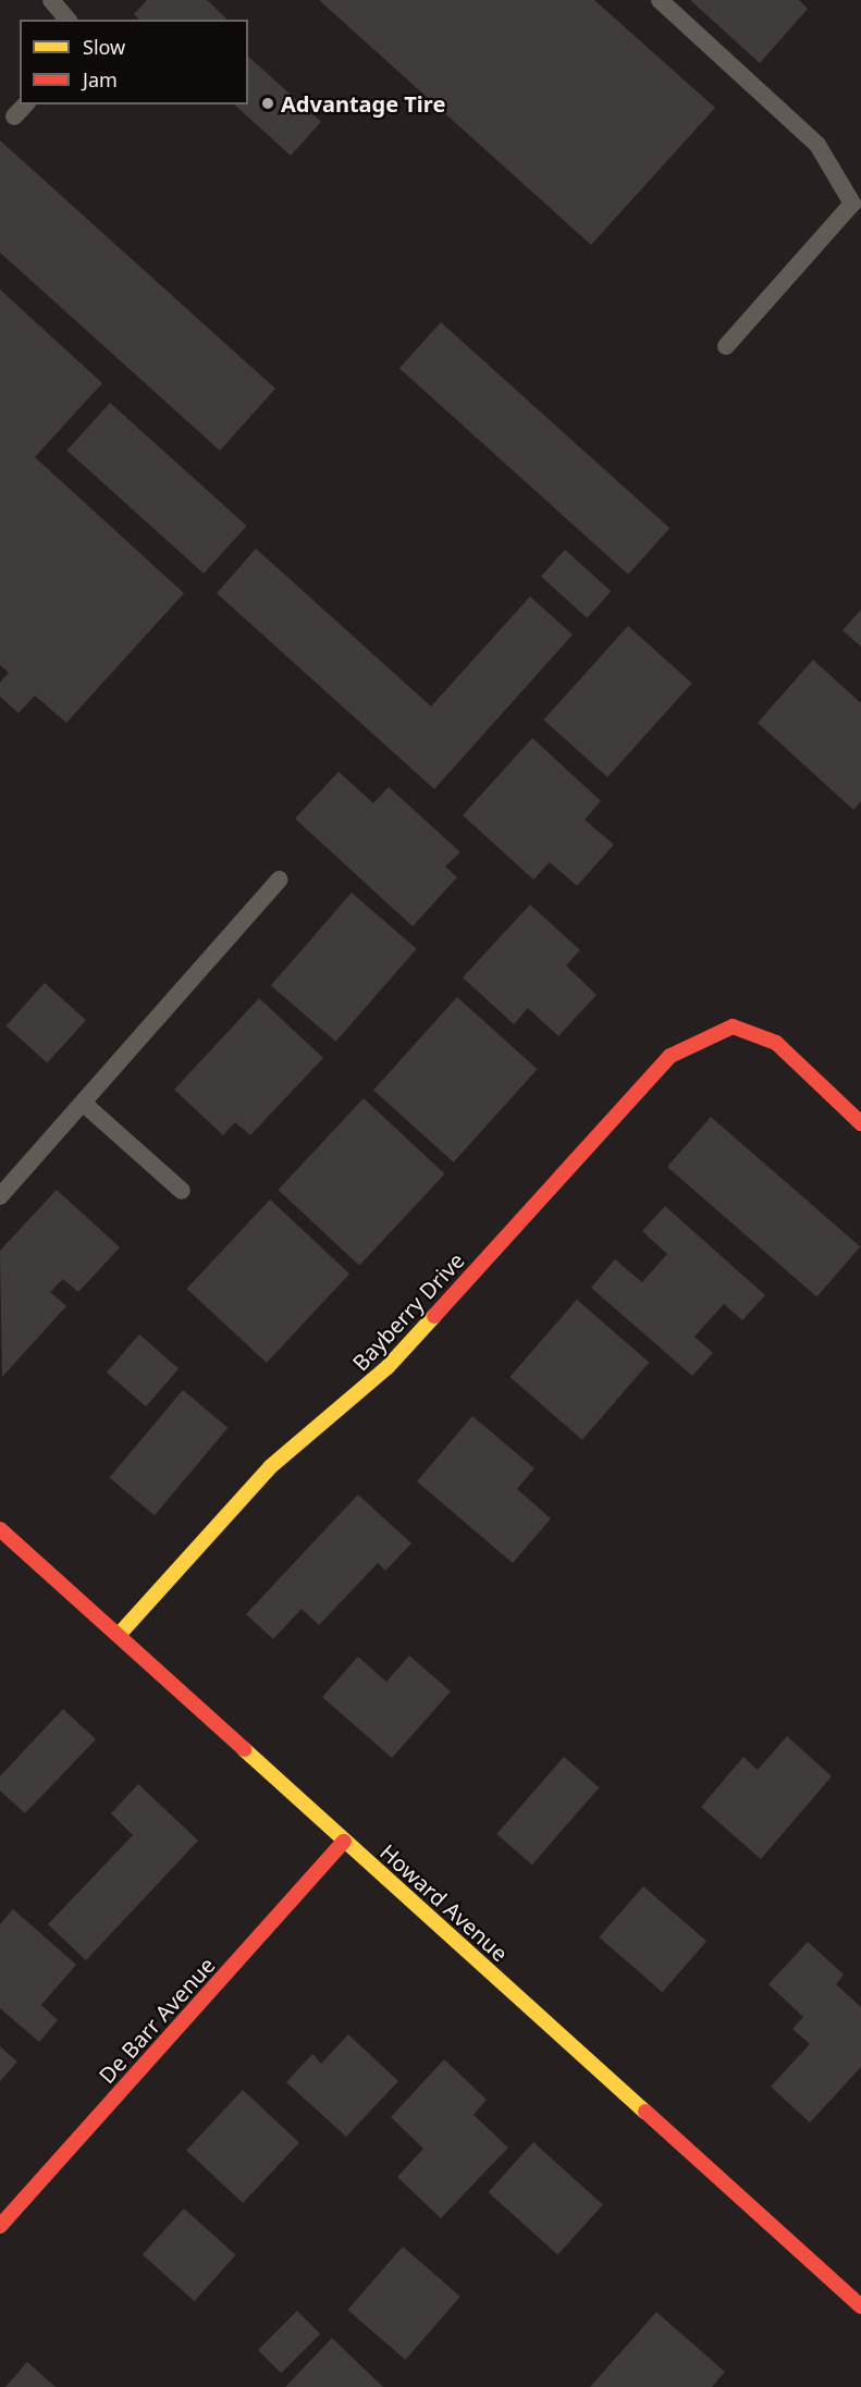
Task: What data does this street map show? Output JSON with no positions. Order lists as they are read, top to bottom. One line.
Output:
{"streets":{"street":["Bayberry Drive","Howard Avenue","De Barr Avenue"]},"crossings":[["Bayberry Drive","Howard Avenue"],["Howard Avenue","De Barr Avenue"]],"places":["Advantage Tire"],"legend":["Slow","Jam"]}
